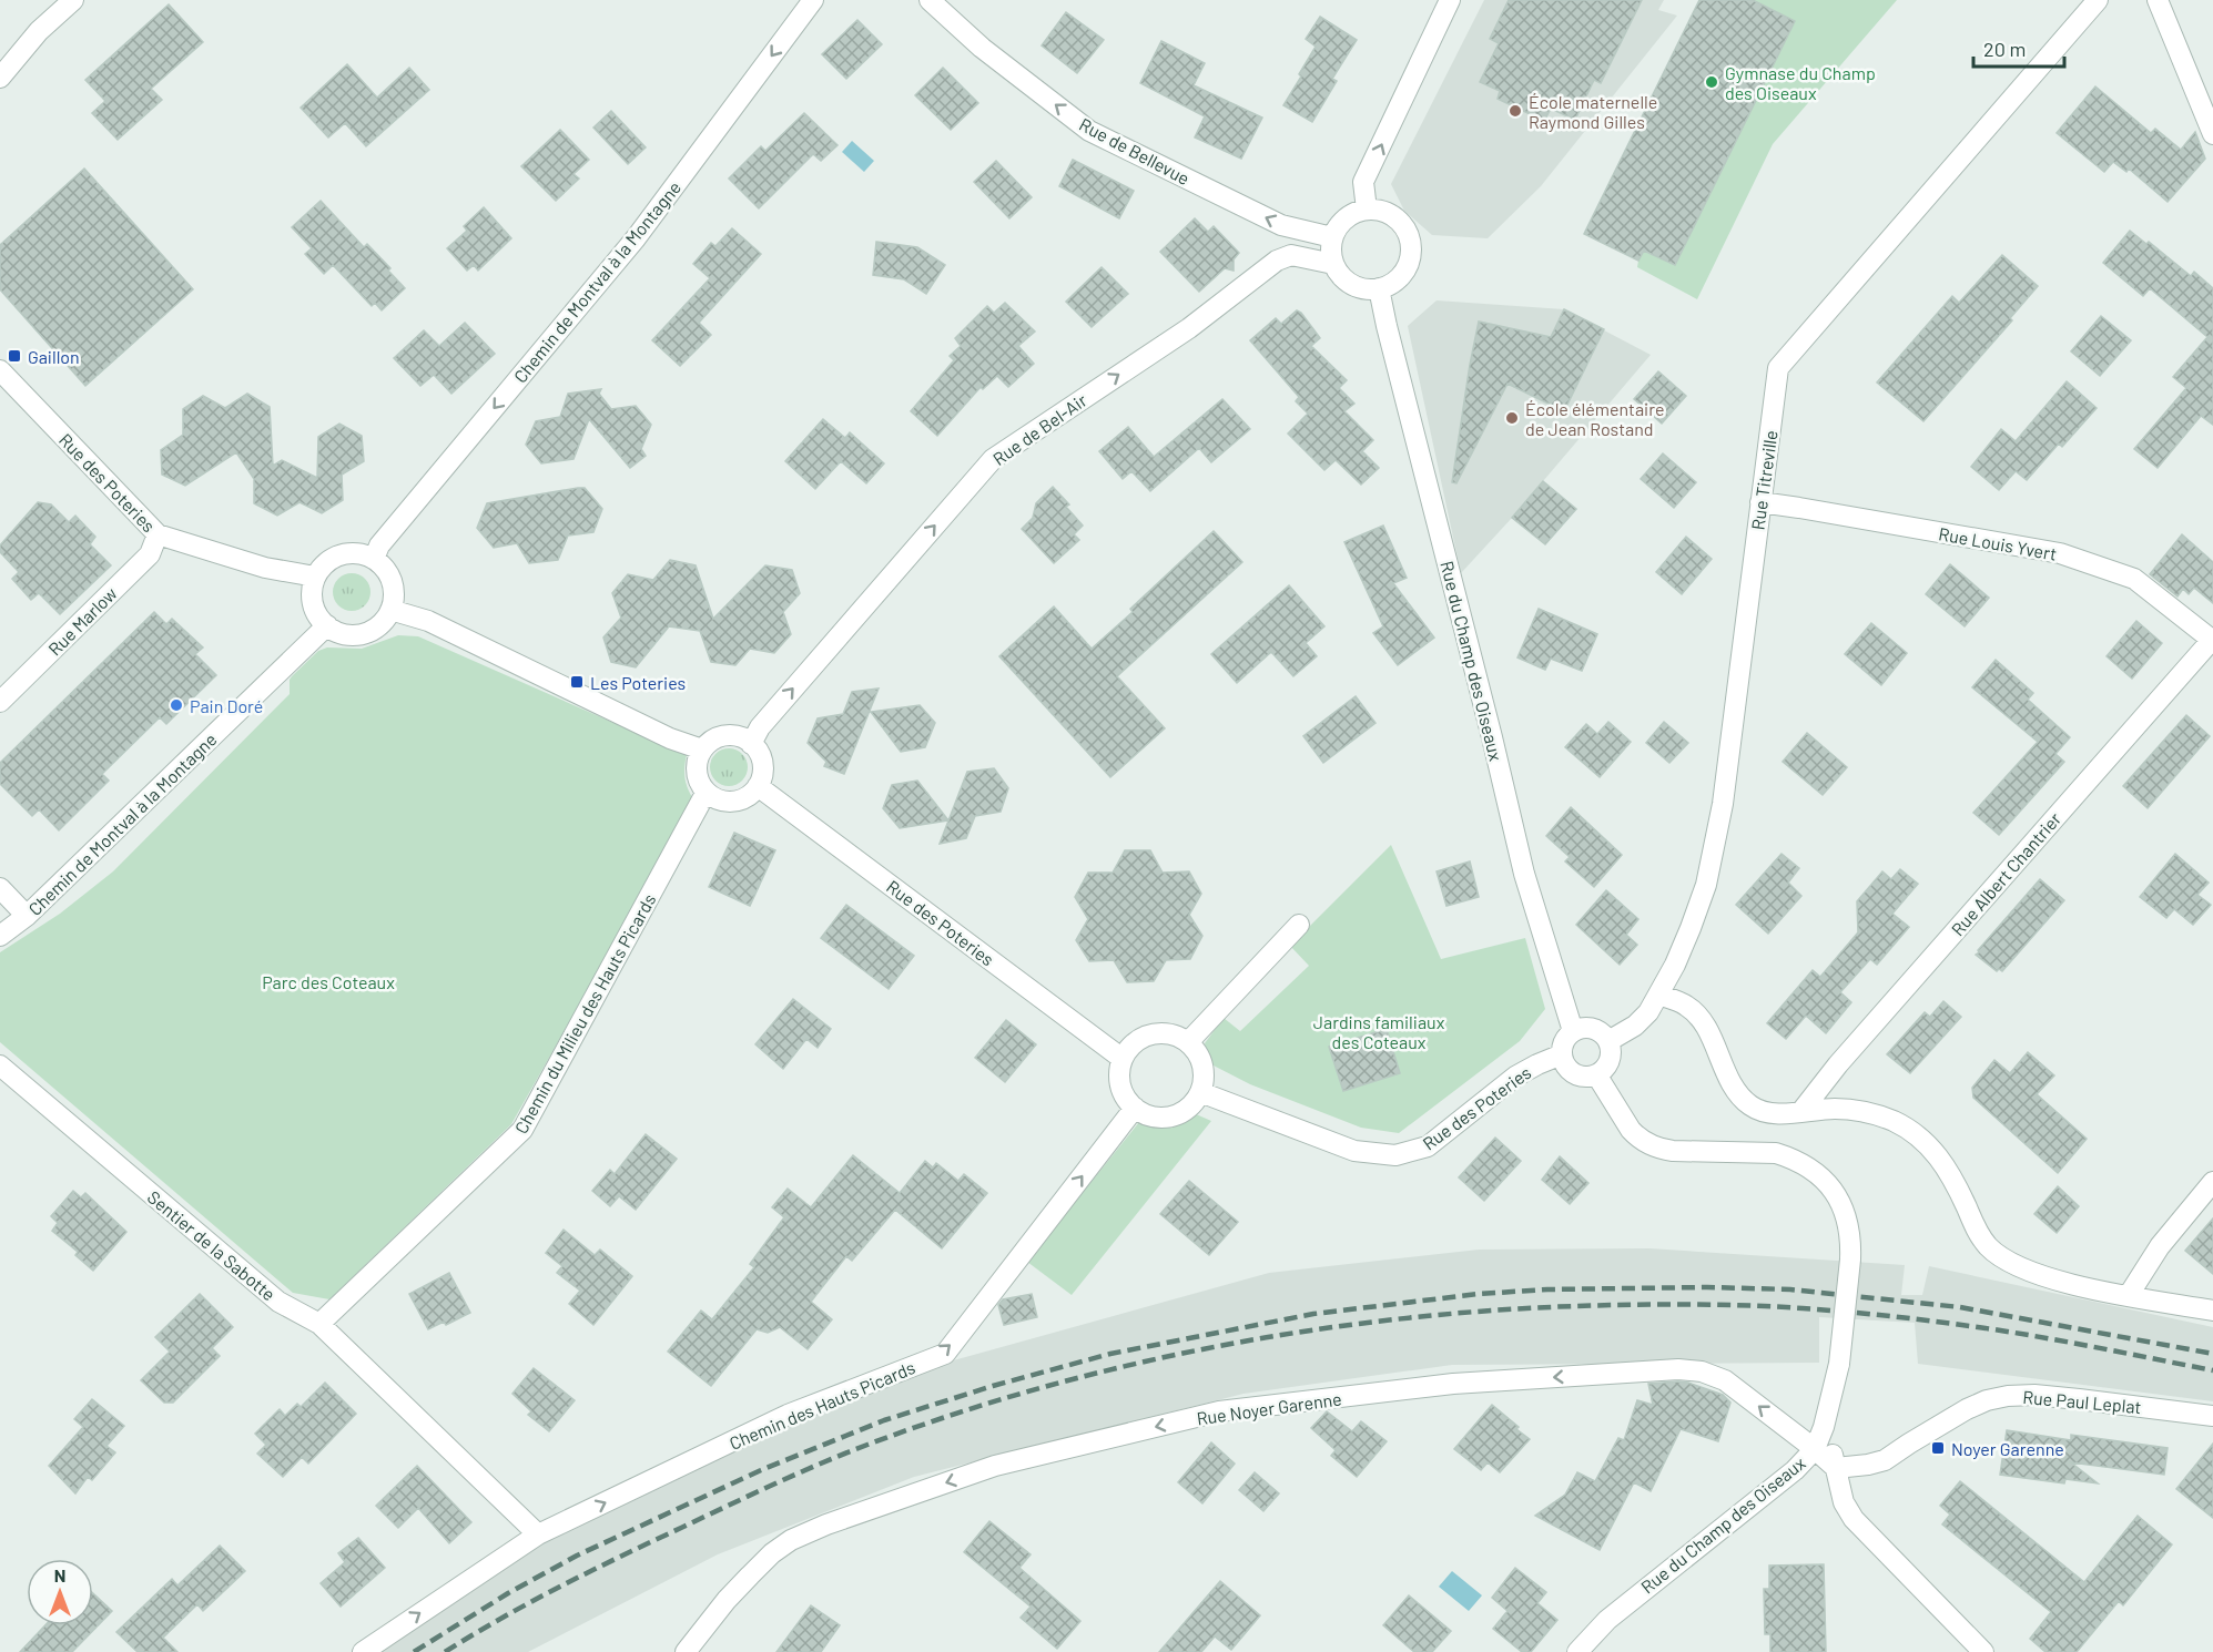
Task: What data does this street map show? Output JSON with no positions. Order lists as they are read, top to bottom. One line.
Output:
{"streets":{"street":["Rue de Bellevue","Chemin de Montval à la Montagne","Rue de Bel-Air","Rue Titreville","Rue des Poteries","Rue Louis Yvert","Rue Marlow","Rue du Champ des Oiseaux","Rue Albert Chantrier","Chemin du Milieu des Hauts Picards","Sentier de la Sabotte","Rue Paul Leplat","Chemin des Hauts Picards","Rue Noyer Garenne"]},"crossings":[["Rue de Bellevue","Rue de Bel-Air"],["Rue de Bellevue","Rue du Champ des Oiseaux"],["Chemin de Montval à la Montagne","Rue des Poteries"],["Rue de Bel-Air","Rue des Poteries"],["Rue de Bel-Air","Rue du Champ des Oiseaux"],["Rue de Bel-Air","Chemin du Milieu des Hauts Picards"],["Rue Titreville","Rue des Poteries"],["Rue Titreville","Rue Louis Yvert"],["Rue Titreville","Rue du Champ des Oiseaux"],["Rue des Poteries","Rue Marlow"],["Rue des Poteries","Rue du Champ des Oiseaux"],["Rue des Poteries","Chemin du Milieu des Hauts Picards"],["Rue des Poteries","Chemin des Hauts Picards"],["Rue Louis Yvert","Rue Albert Chantrier"],["Rue du Champ des Oiseaux","Rue Noyer Garenne"],["Chemin du Milieu des Hauts Picards","Sentier de la Sabotte"],["Sentier de la Sabotte","Chemin des Hauts Picards"]],"one_way":["Rue de Bellevue","Chemin de Montval à la Montagne","Rue de Bel-Air","Chemin des Hauts Picards","Rue Noyer Garenne"],"parks":["Parc des Coteaux","Jardins familiaux des Coteaux"],"places":{"other":["Gymnase du Champ des Oiseaux","École maternelle Raymond Gilles","École élémentaire de Jean Rostand","Pain Doré"],"transit":["Gaillon","Les Poteries","Noyer Garenne"]},"scale_bar":"20 m","north":"top"}
